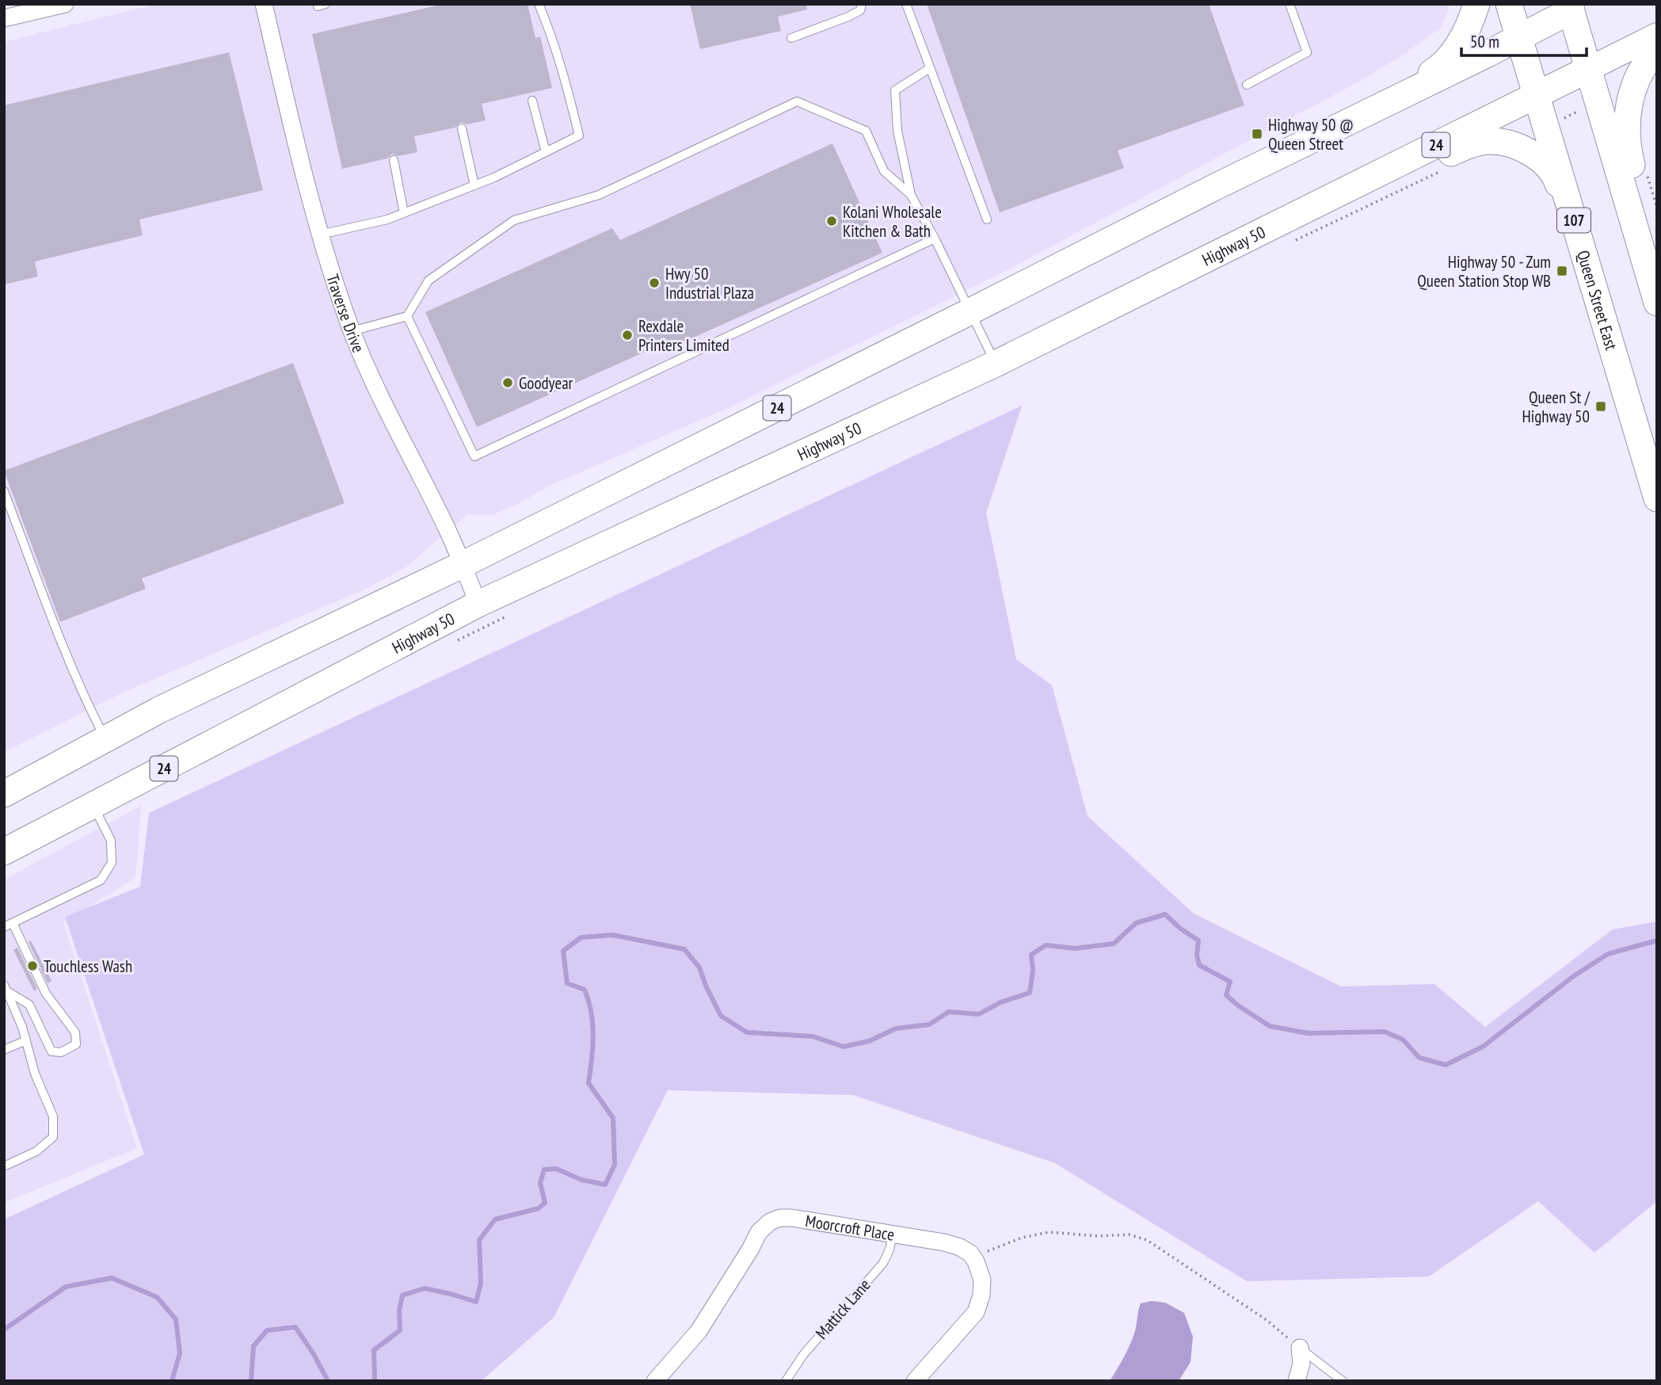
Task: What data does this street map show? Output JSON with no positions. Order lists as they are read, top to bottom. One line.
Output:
{"streets":{"main road":["24","107","Highway 50","Queen Street East"],"street":["Traverse Drive","Moorcroft Place"],"lane":["Mattick Lane"]},"crossings":[["24","Queen Street East"],["24","Traverse Drive"],["Highway 50","Queen Street East"],["Highway 50","Traverse Drive"],["Moorcroft Place","Mattick Lane"]],"places":{"transit":["Highway 50 @ Queen Street","Highway 50 - Zum Queen Station Stop WB","Queen St / Highway 50"],"other":["Kolani Wholesale Kitchen & Bath","Hwy 50 Industrial Plaza","Rexdale Printers Limited","Goodyear","Touchless Wash"]},"scale_bar":"50 m"}
